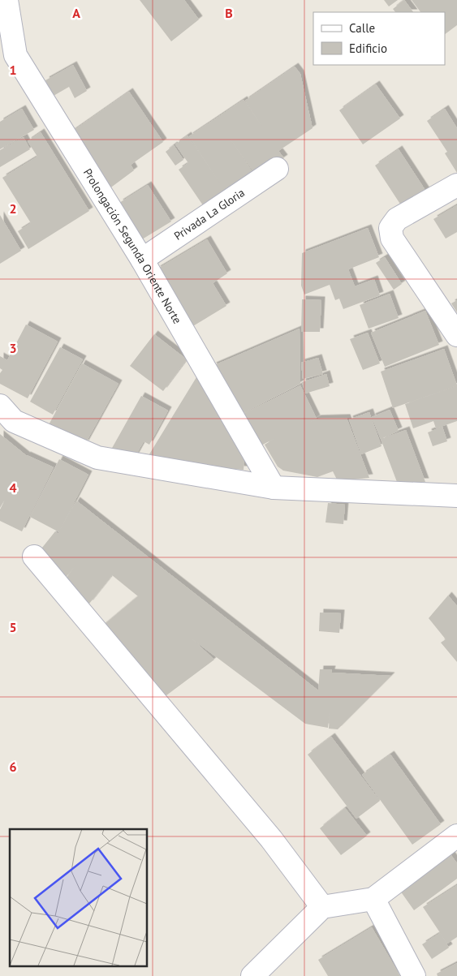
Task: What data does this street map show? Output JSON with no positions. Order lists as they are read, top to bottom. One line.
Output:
{"streets":{"street":["Privada La Gloria","Prolongación Segunda Oriente Norte"]},"crossings":[["Privada La Gloria","Prolongación Segunda Oriente Norte"]],"legend":["Calle","Edificio"],"grid":{"columns":["A","B"],"rows":["1","2","3","4","5","6"]}}
